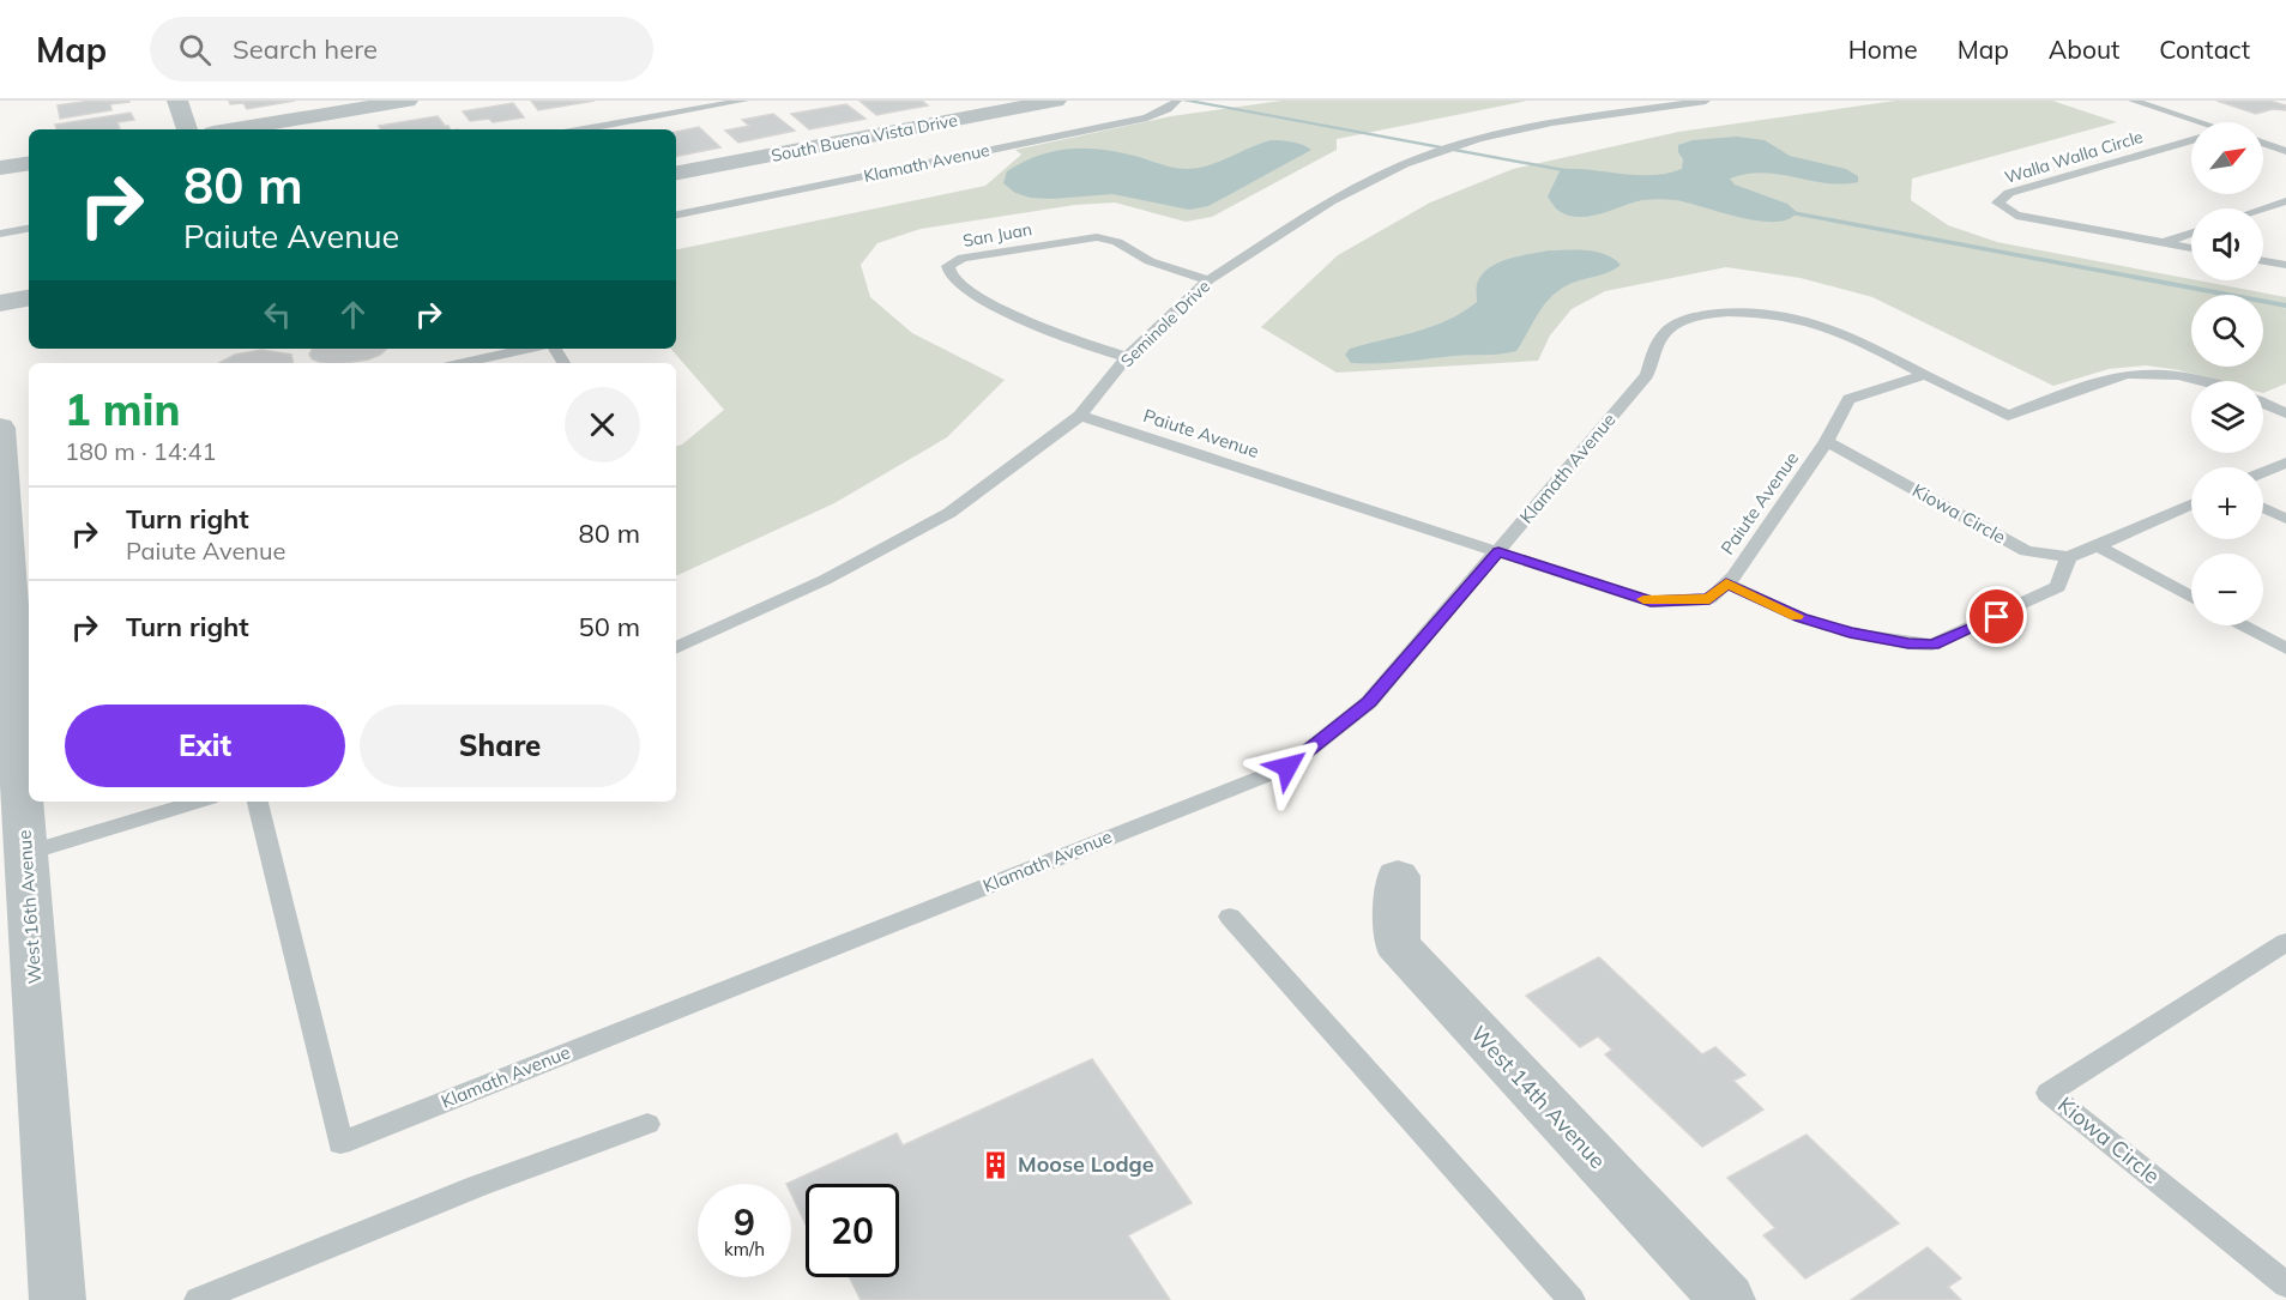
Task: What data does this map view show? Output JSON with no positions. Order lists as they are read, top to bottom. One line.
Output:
{"streets":{"street":["South Buena Vista Drive","West 16th Avenue","West 14th Avenue"],"lane":["Walla Walla Circle","Klamath Avenue","San Juan","Seminole Drive","Paiute Avenue","Kiowa Circle"]},"crossings":[["Klamath Avenue","Paiute Avenue"],["San Juan","Seminole Drive"],["Seminole Drive","Paiute Avenue"],["Paiute Avenue","Kiowa Circle"]],"places":{"building":["Moose Lodge"]},"north":"top right","page":{"header":"Map","search":"Search here","nav":["Home","Map","About","Contact"],"map_buttons":["+","−"],"turn":["80 m","Paiute Avenue"],"heading":["1 min","180 m · 14:41"],"list":[{"name":"Turn right","note":"Paiute Avenue","value":"80 m"},{"name":"Turn right","value":"50 m"}],"buttons":["Exit","Share"],"speed":"9 km/h","limit":"20"}}
